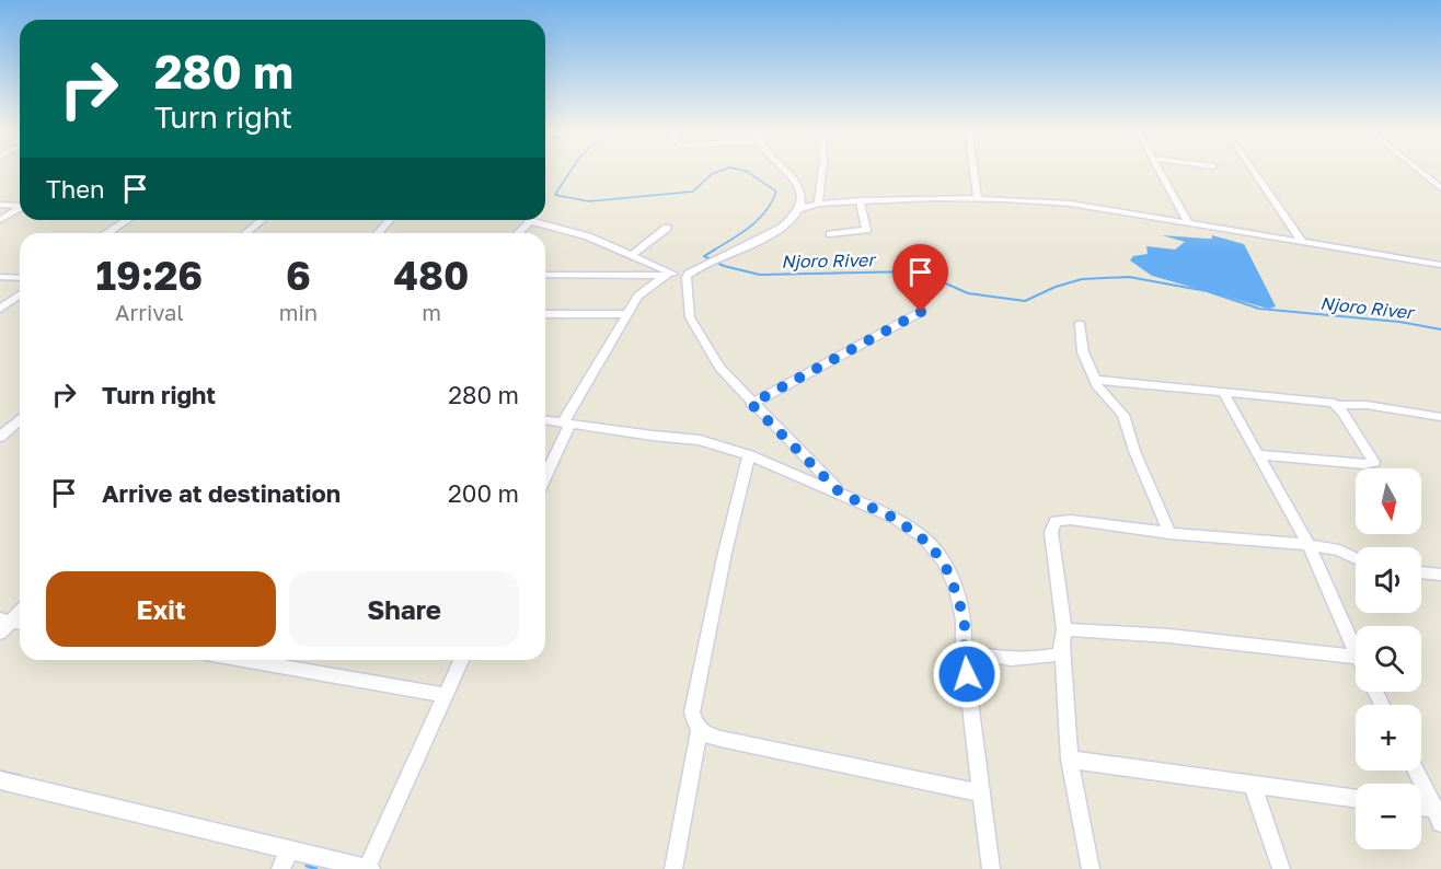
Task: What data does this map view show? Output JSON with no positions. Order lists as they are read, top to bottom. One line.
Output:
{"water":["Njoro River"],"north":"bottom","page":{"turn":["280 m","Turn right"],"then":"Then","eta":["19:26","Arrival","6","min","480","m"],"list":[{"name":"Turn right","value":"280 m"},{"name":"Arrive at destination","value":"200 m"}],"map_buttons":["+","−"],"buttons":["Exit","Share"]}}
